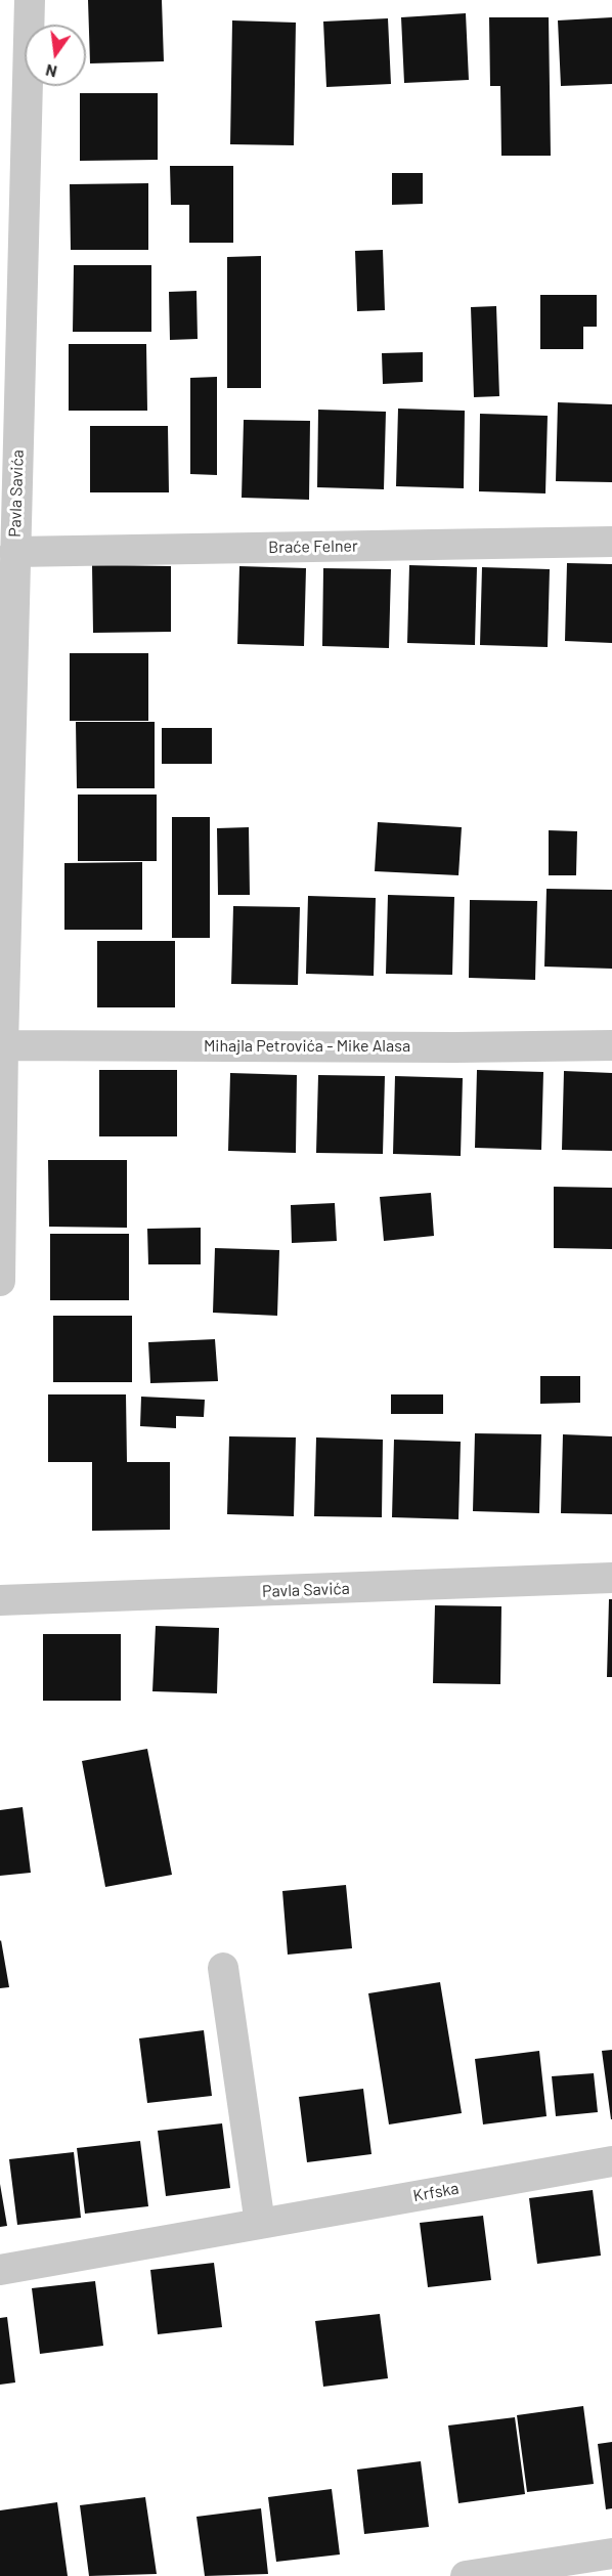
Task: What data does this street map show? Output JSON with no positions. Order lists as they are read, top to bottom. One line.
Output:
{"streets":{"street":["Pavla Savića","Braće Felner","Mihajla Petrovića - Mike Alasa","Krfska"]},"crossings":[["Pavla Savića","Braće Felner"],["Pavla Savića","Mihajla Petrovića - Mike Alasa"]],"north":"bottom"}
